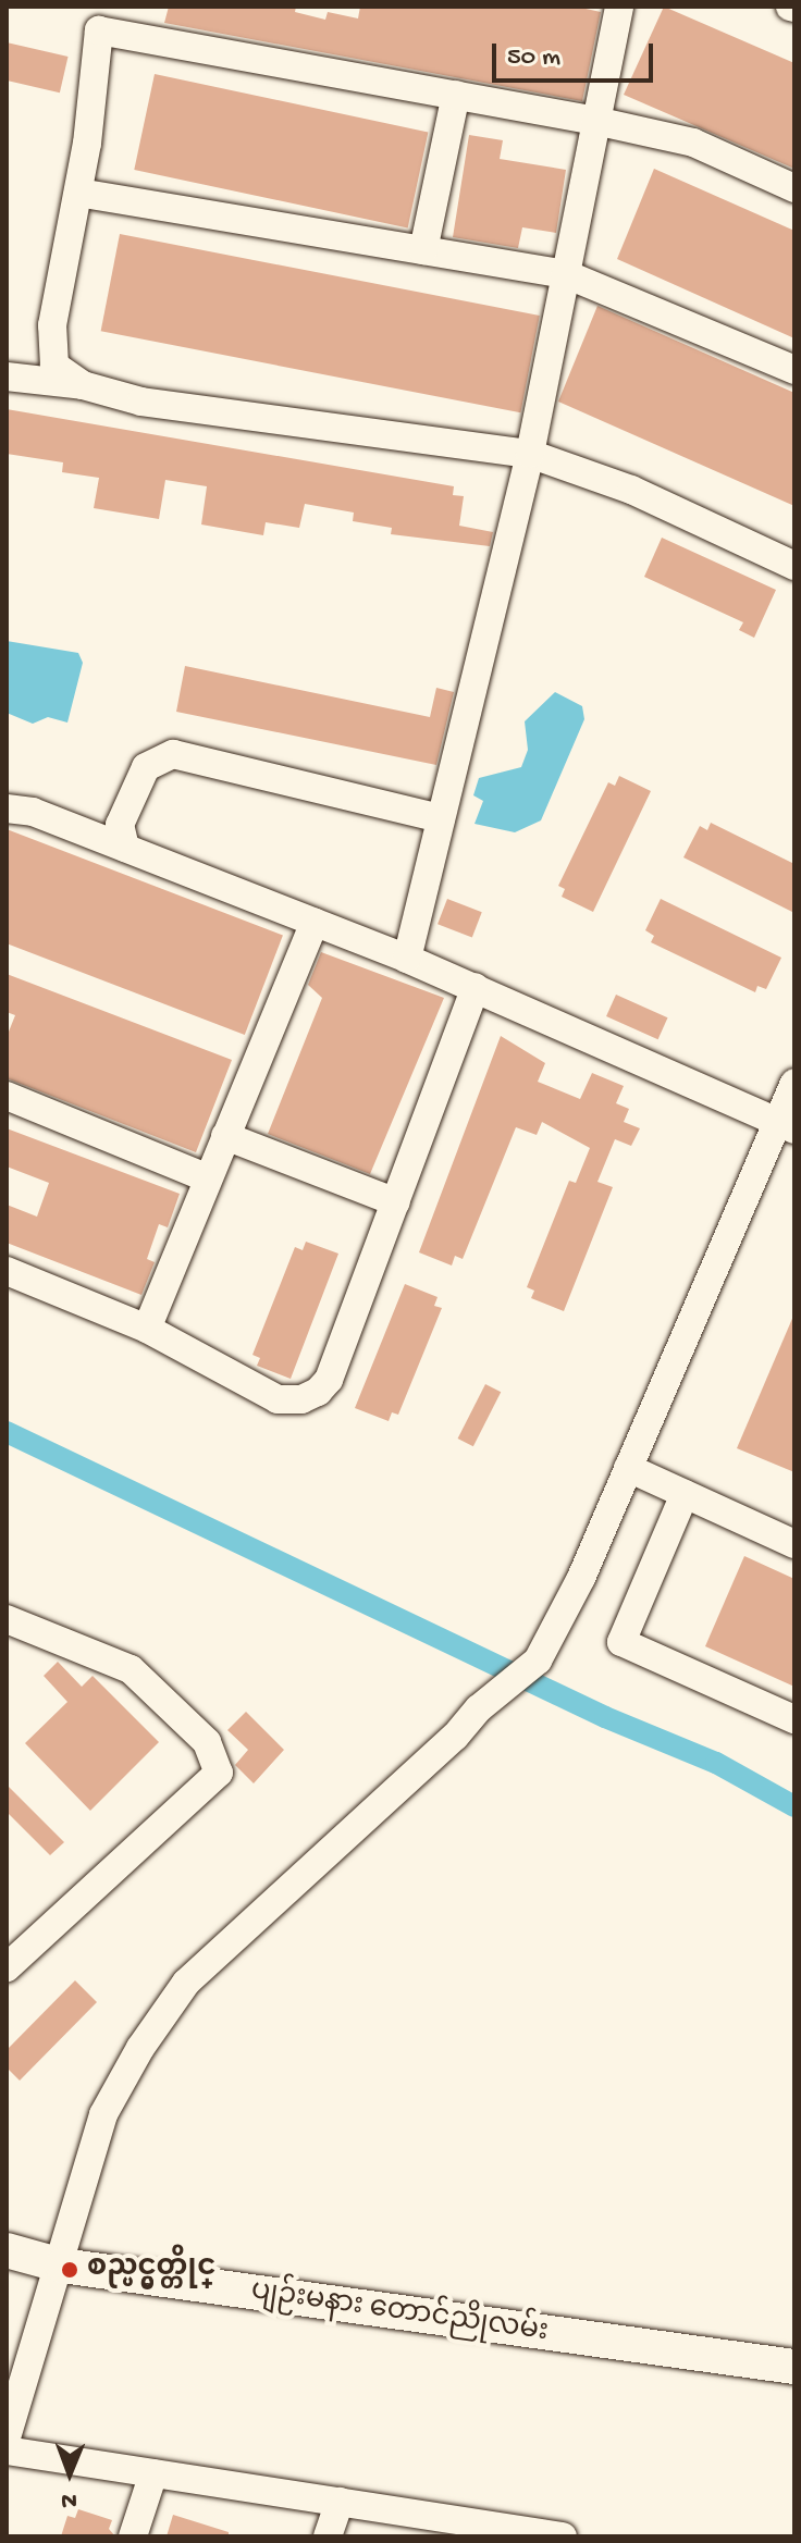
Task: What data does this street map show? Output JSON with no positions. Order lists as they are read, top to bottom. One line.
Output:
{"streets":{"main road":["ပျဉ်းမနား တောင်ညိုလမ်း"]},"places":["စည္ပင္မွတ္တိုင္"],"scale_bar":"50 m","north":"bottom"}
